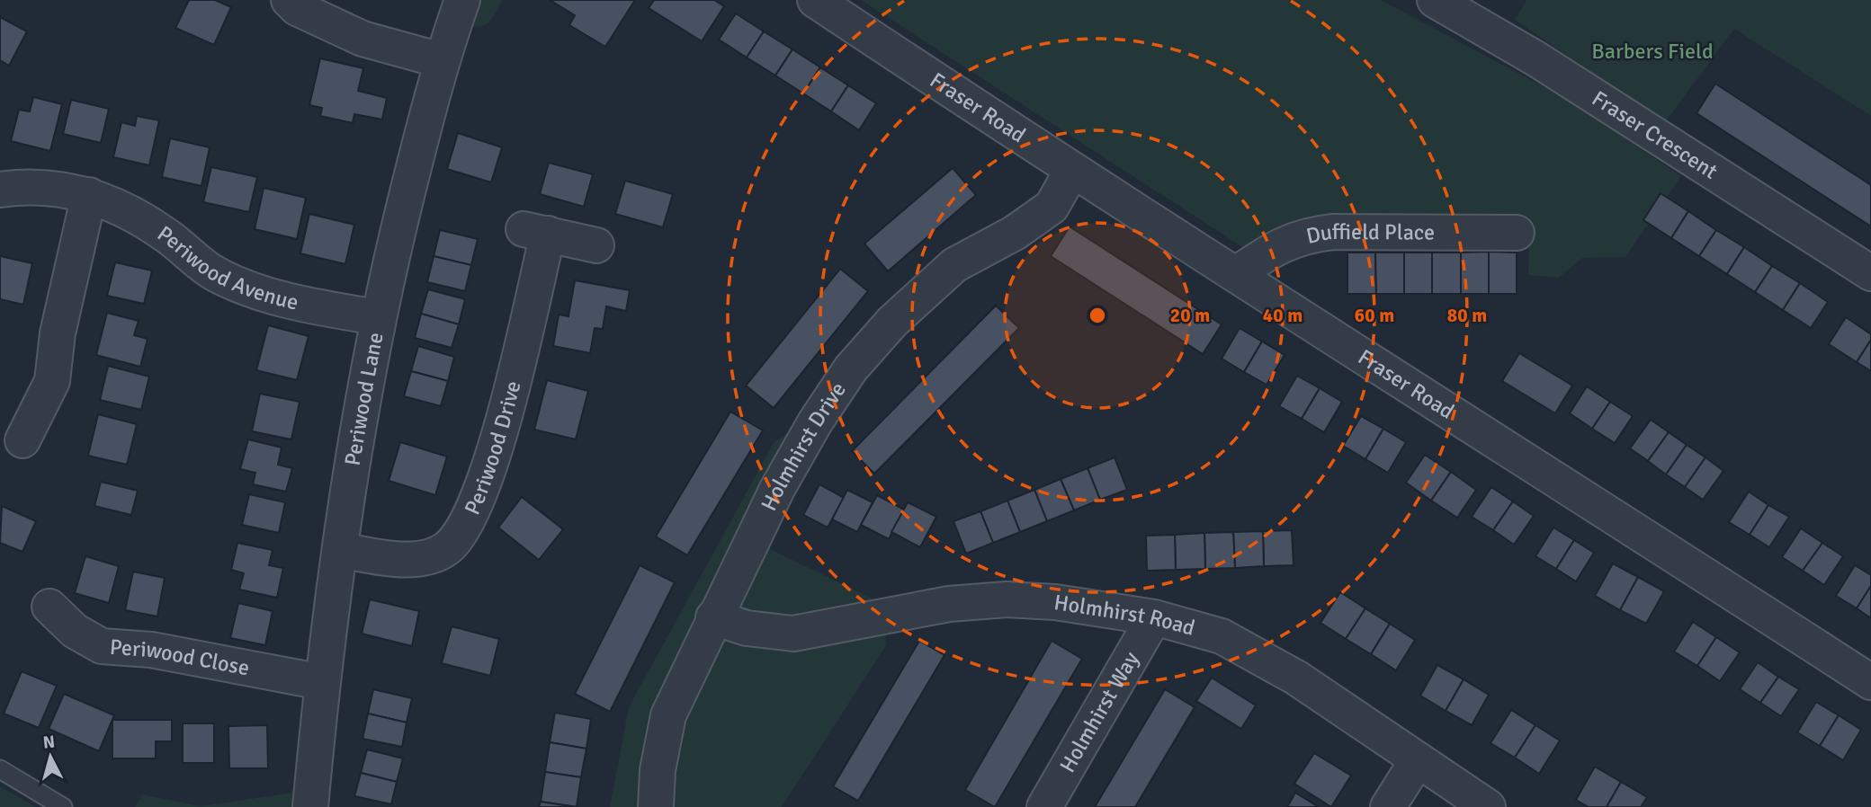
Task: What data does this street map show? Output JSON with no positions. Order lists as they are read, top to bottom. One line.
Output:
{"streets":{"street":["Fraser Road","Fraser Crescent","Duffield Place","Periwood Avenue","Periwood Lane","Periwood Drive","Holmhirst Drive","Holmhirst Road","Periwood Close","Holmhirst Way"]},"crossings":[["Fraser Road","Duffield Place"],["Fraser Road","Holmhirst Drive"],["Periwood Avenue","Periwood Lane"],["Periwood Lane","Periwood Drive"],["Periwood Lane","Periwood Close"],["Holmhirst Drive","Holmhirst Road"],["Holmhirst Road","Holmhirst Way"]],"parks":["Barbers Field"],"north":"top","rings":["20 m","40 m","60 m","80 m"]}
